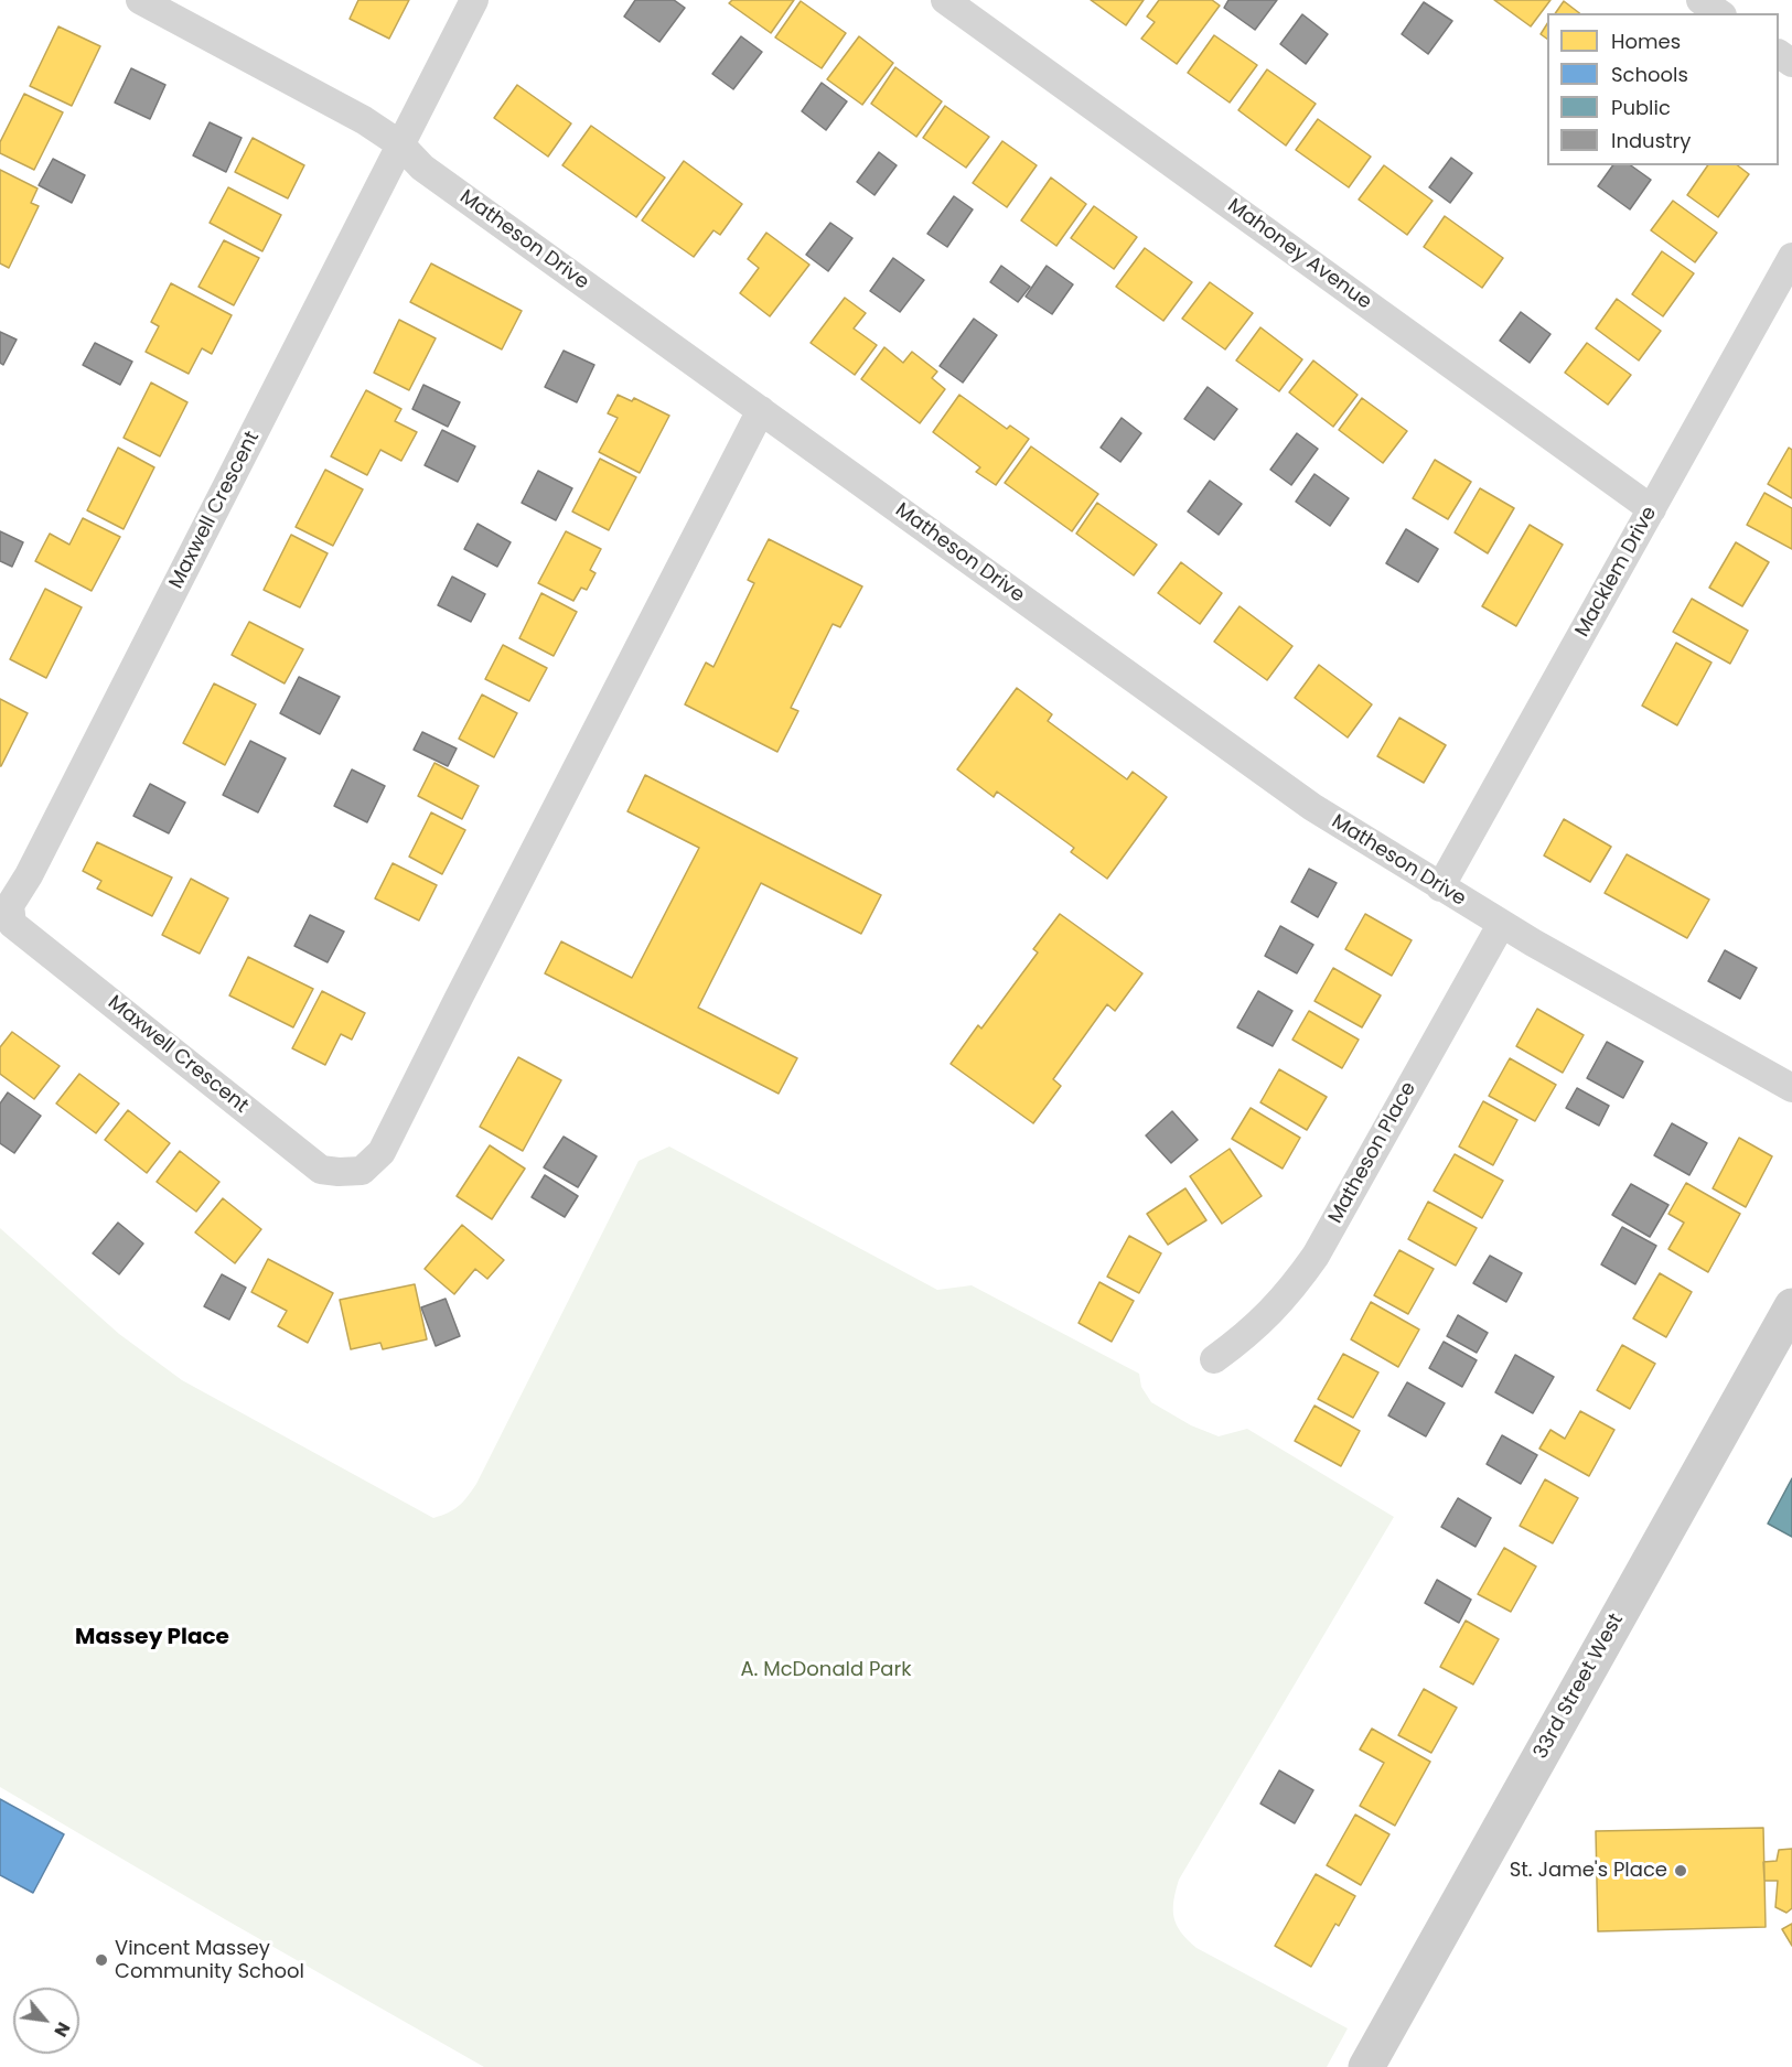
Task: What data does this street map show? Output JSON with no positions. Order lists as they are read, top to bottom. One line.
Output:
{"streets":{"main road":["33rd Street West"],"street":["Matheson Drive","Mahoney Avenue","Maxwell Crescent","Macklem Drive","Matheson Place"]},"crossings":[["Matheson Drive","Maxwell Crescent"],["Matheson Drive","Macklem Drive"],["Matheson Drive","Matheson Place"],["Mahoney Avenue","Macklem Drive"]],"districts":["Massey Place"],"parks":["A. McDonald Park"],"places":["St. Jame's Place","Vincent Massey Community School"],"legend":["Homes","Schools","Public","Industry"],"north":"bottom right"}
